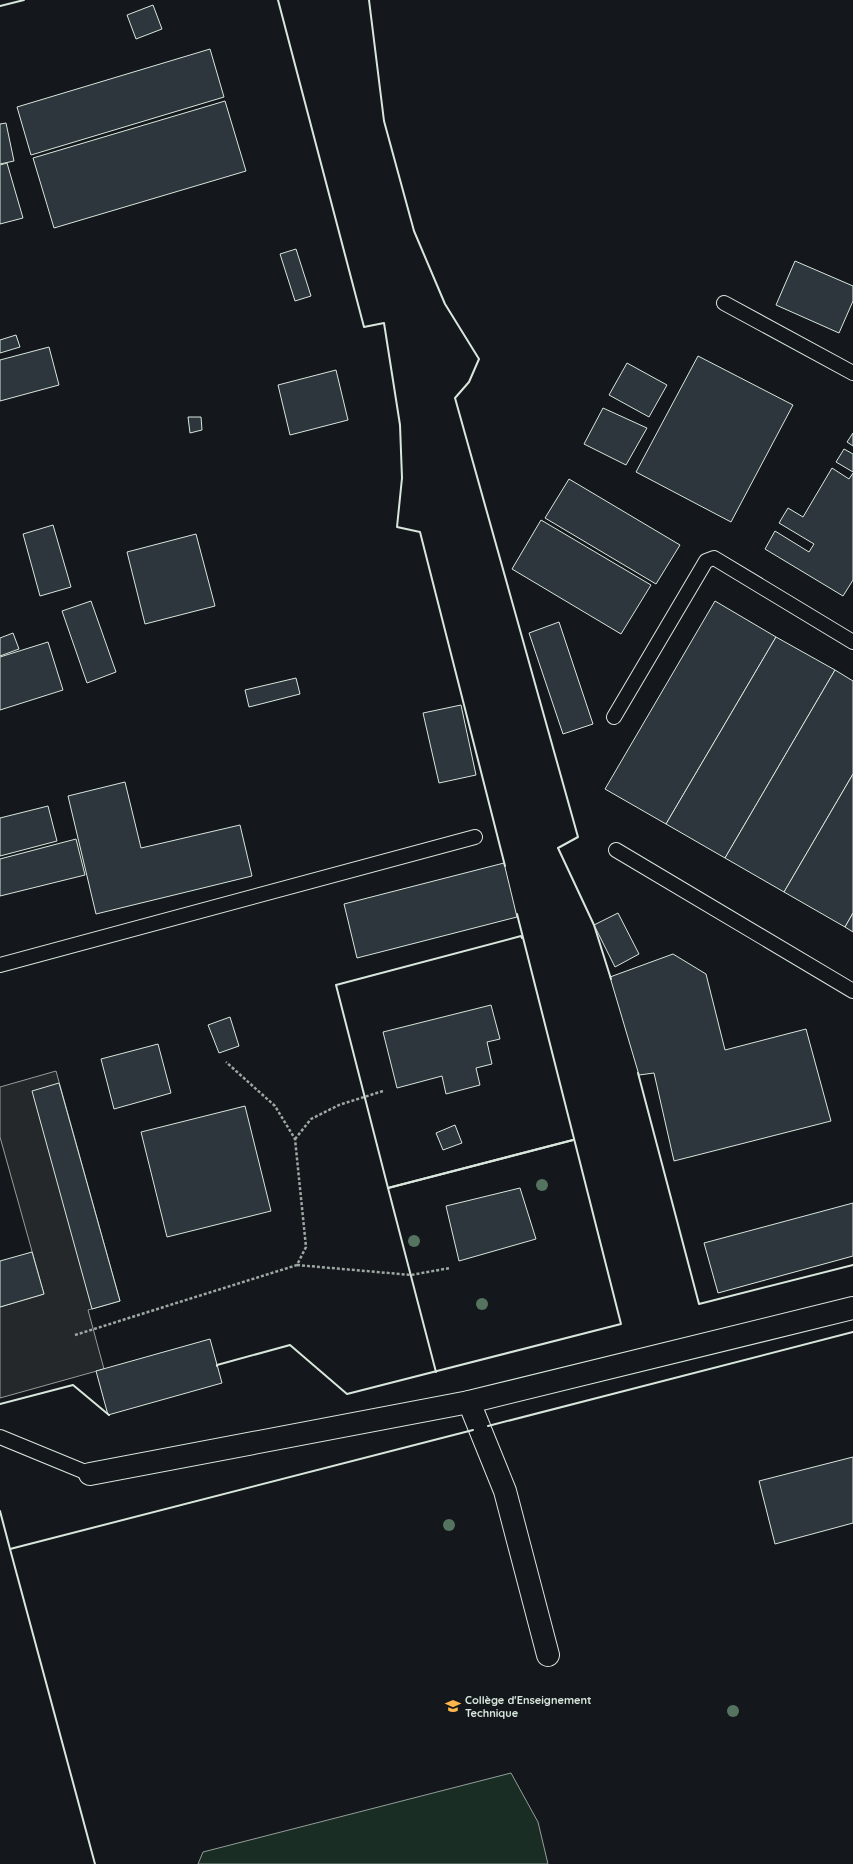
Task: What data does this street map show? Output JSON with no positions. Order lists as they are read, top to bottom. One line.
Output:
{"places":{"school or university":["Collège d'Enseignement Technique"]}}
